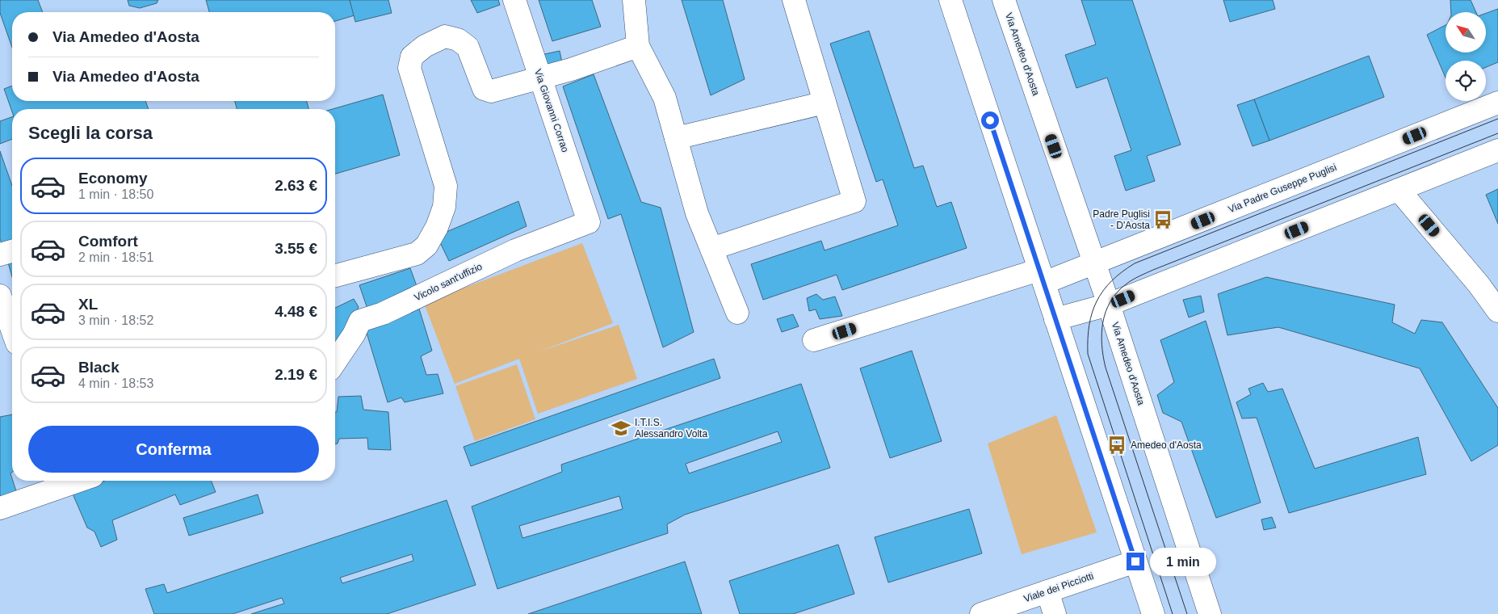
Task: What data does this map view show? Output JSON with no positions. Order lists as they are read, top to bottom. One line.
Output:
{"streets":{"street":["Via Amedeo d'Aosta","Via Giovanni Corrao","Via Padre Guseppe Puglisi","Vicolo sant'uffizio","Viale dei Picciotti"]},"crossings":[["Via Amedeo d'Aosta","Via Padre Guseppe Puglisi"],["Via Giovanni Corrao","Vicolo sant'uffizio"]],"places":{"bus stop":["Padre Puglisi - D'Aosta","Amedeo d'Aosta"],"school or university":["I.T.I.S. Alessandro Volta"]},"north":"top left","page":{"banner":["Via Amedeo d'Aosta","Via Amedeo d'Aosta"],"heading":"Scegli la corsa","list":[{"name":"Economy","note":"1 min · 18:50","value":"2.63 €"},{"name":"Comfort","note":"2 min · 18:51","value":"3.55 €"},{"name":"XL","note":"3 min · 18:52","value":"4.48 €"},{"name":"Black","note":"4 min · 18:53","value":"2.19 €"}],"buttons":"Conferma","bubble":"1 min"}}
